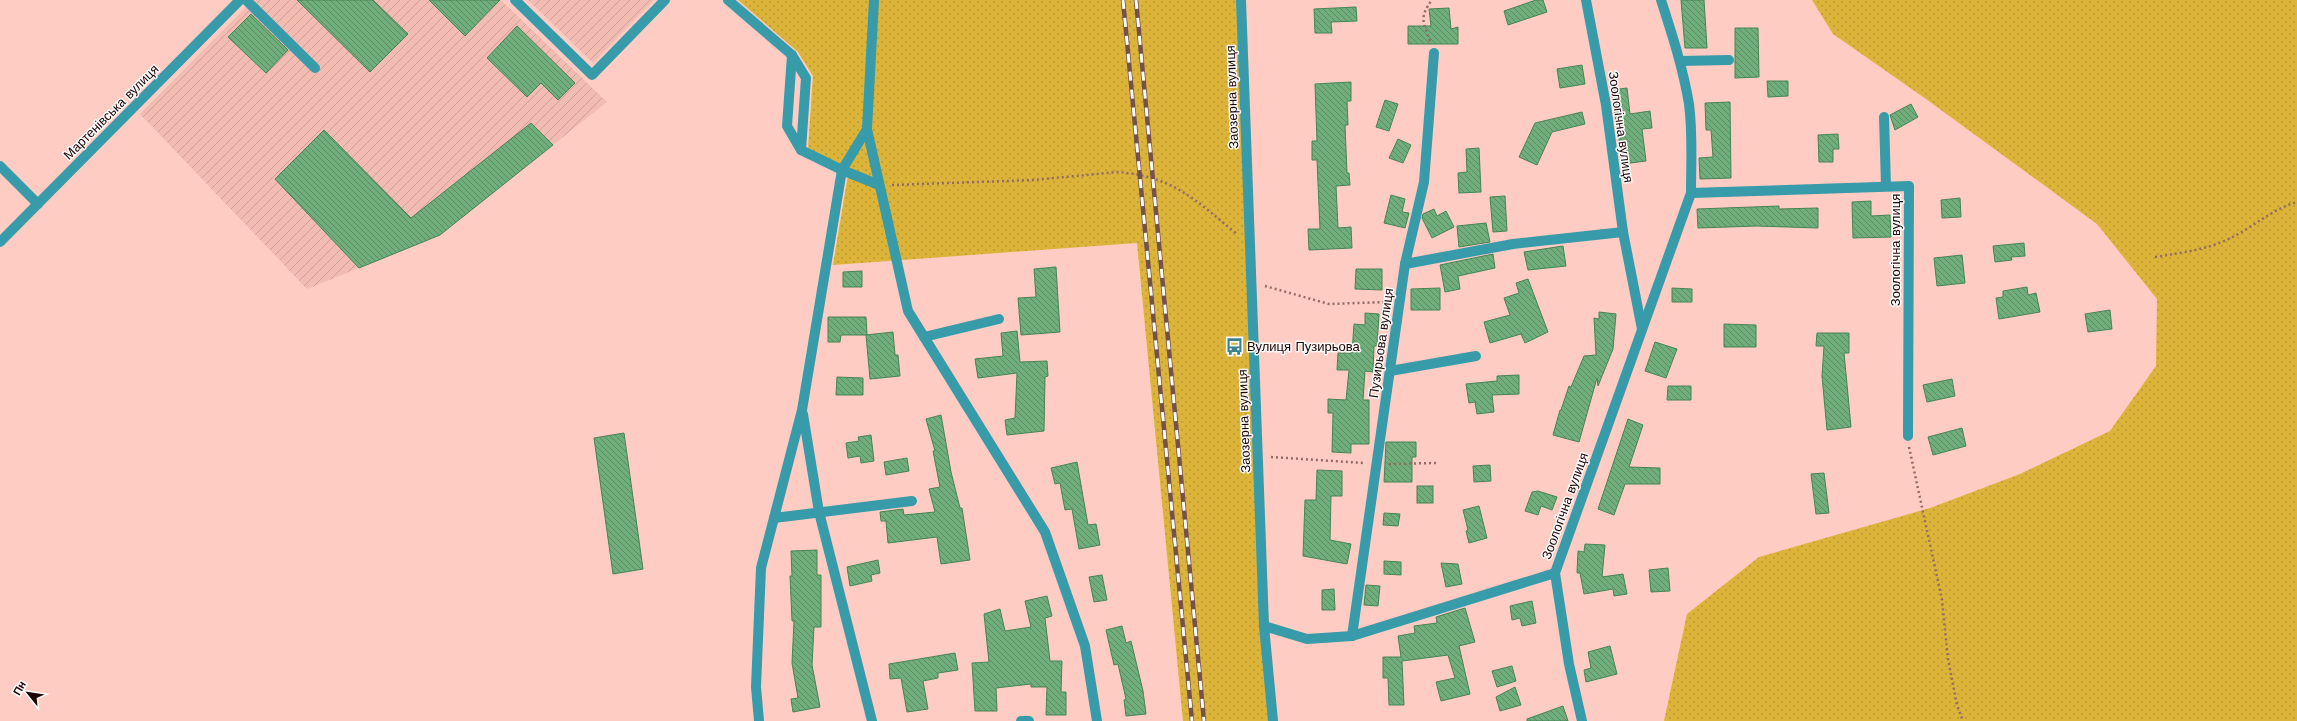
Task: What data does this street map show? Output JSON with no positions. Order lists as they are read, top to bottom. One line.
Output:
{"streets":{"street":["Заозерна вулиця","Мартенівська вулиця","Зоологічна вулиця","Пузирьова вулиця"]},"places":{"bus stop":["Вулиця Пузирьова"]},"north":"top left"}
